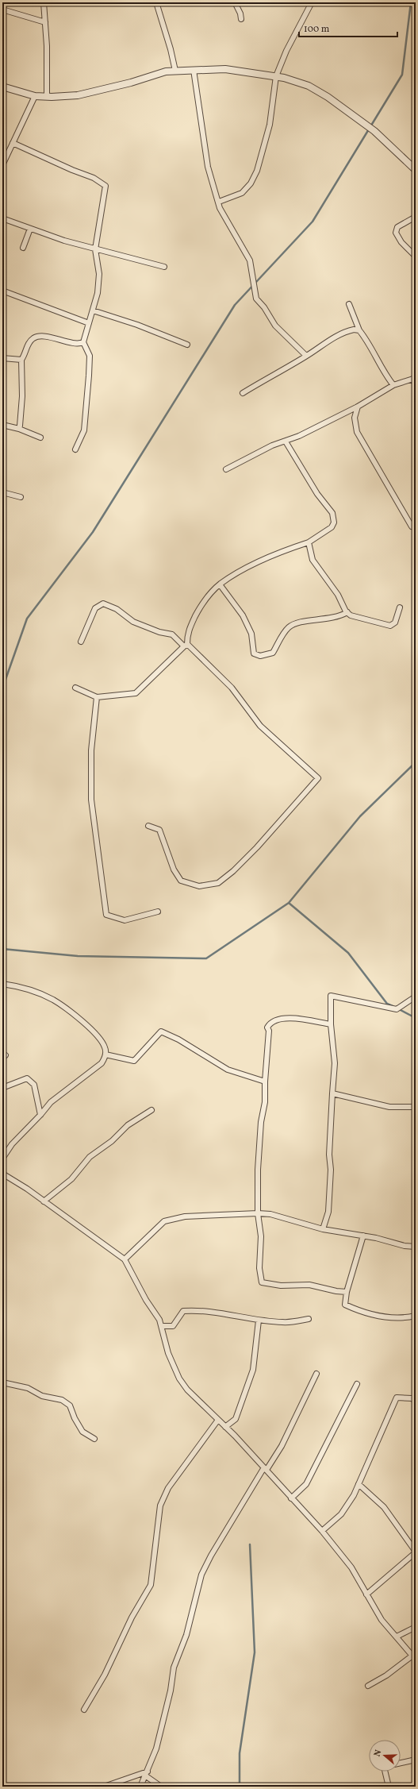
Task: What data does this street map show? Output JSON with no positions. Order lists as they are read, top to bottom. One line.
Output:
{"scale_bar":"100 m","north":"left"}
